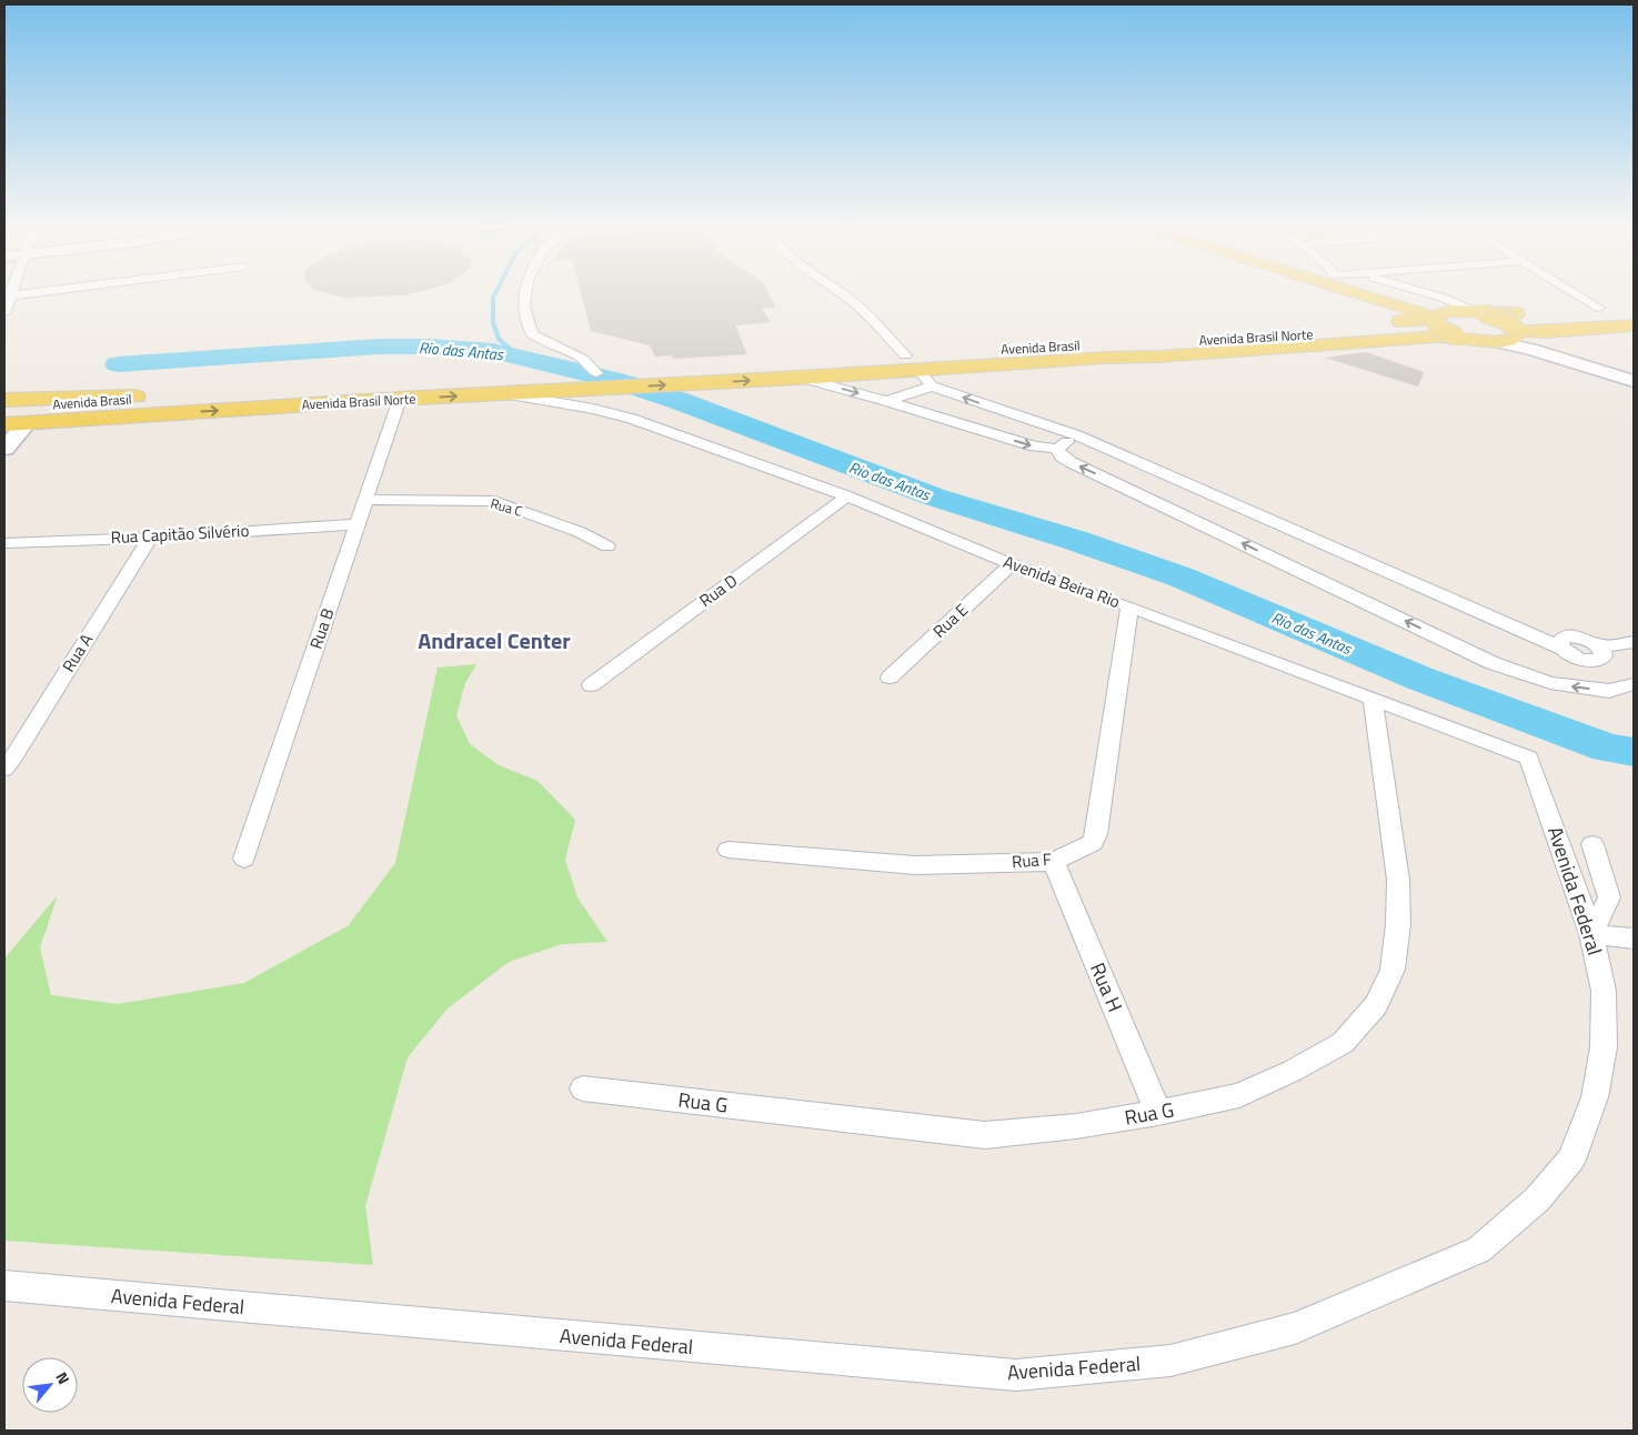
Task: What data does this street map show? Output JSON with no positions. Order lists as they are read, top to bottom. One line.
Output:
{"streets":{"main road":["Avenida Brasil Norte","Avenida Brasil"],"street":["Rua C","Rua Capitão Silvério","Avenida Beira Rio","Rua D","Rua E","Rua B","Rua A","Rua F","Avenida Federal","Rua H","Rua G"]},"crossings":[["Avenida Brasil Norte","Avenida Brasil"],["Avenida Brasil Norte","Avenida Beira Rio"],["Avenida Brasil Norte","Rua B"],["Rua C","Rua B"],["Rua Capitão Silvério","Rua B"],["Rua Capitão Silvério","Rua A"],["Avenida Beira Rio","Rua D"],["Avenida Beira Rio","Rua E"],["Avenida Beira Rio","Rua F"],["Avenida Beira Rio","Avenida Federal"],["Avenida Beira Rio","Rua G"],["Rua F","Rua H"],["Rua H","Rua G"]],"districts":["Andracel Center"],"water":["Rio das Antas"],"north":"top right"}
